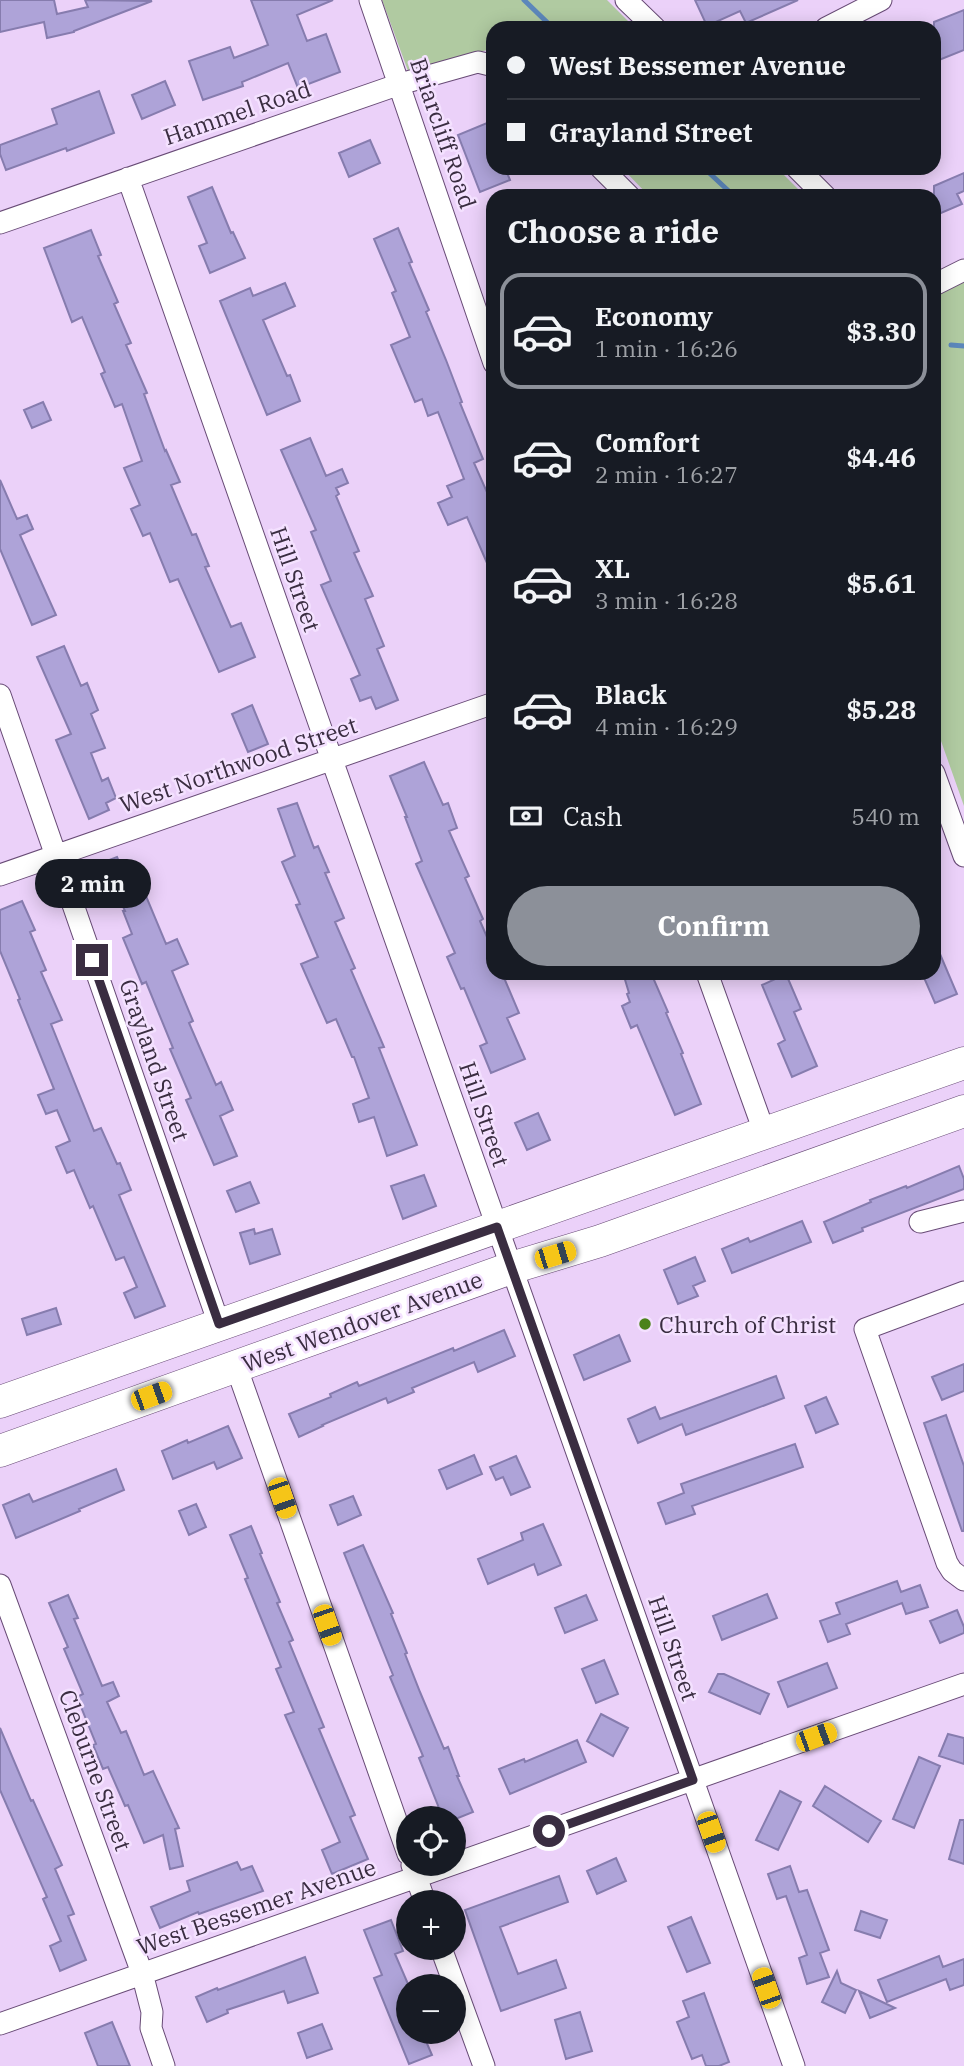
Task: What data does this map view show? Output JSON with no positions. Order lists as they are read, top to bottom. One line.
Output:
{"streets":{"highway":["West Wendover Avenue"],"street":["Hammel Road","Briarcliff Road","Hill Street","West Northwood Street","Grayland Street","Cleburne Street","West Bessemer Avenue"]},"crossings":[["Hammel Road","Briarcliff Road"],["Hammel Road","Hill Street"],["Hill Street","West Northwood Street"],["Hill Street","West Wendover Avenue"],["Hill Street","West Bessemer Avenue"],["West Northwood Street","Grayland Street"],["Grayland Street","West Wendover Avenue"],["Cleburne Street","West Bessemer Avenue"]],"places":["Church of Christ"],"page":{"banner":["West Bessemer Avenue","Grayland Street"],"heading":"Choose a ride","list":[{"name":"Economy","note":"1 min · 16:26","value":"$3.30"},{"name":"Comfort","note":"2 min · 16:27","value":"$4.46"},{"name":"XL","note":"3 min · 16:28","value":"$5.61"},{"name":"Black","note":"4 min · 16:29","value":"$5.28"}],"pay":["Cash","540 m"],"bubble":"2 min","buttons":"Confirm","map_buttons":["+","−"]}}
